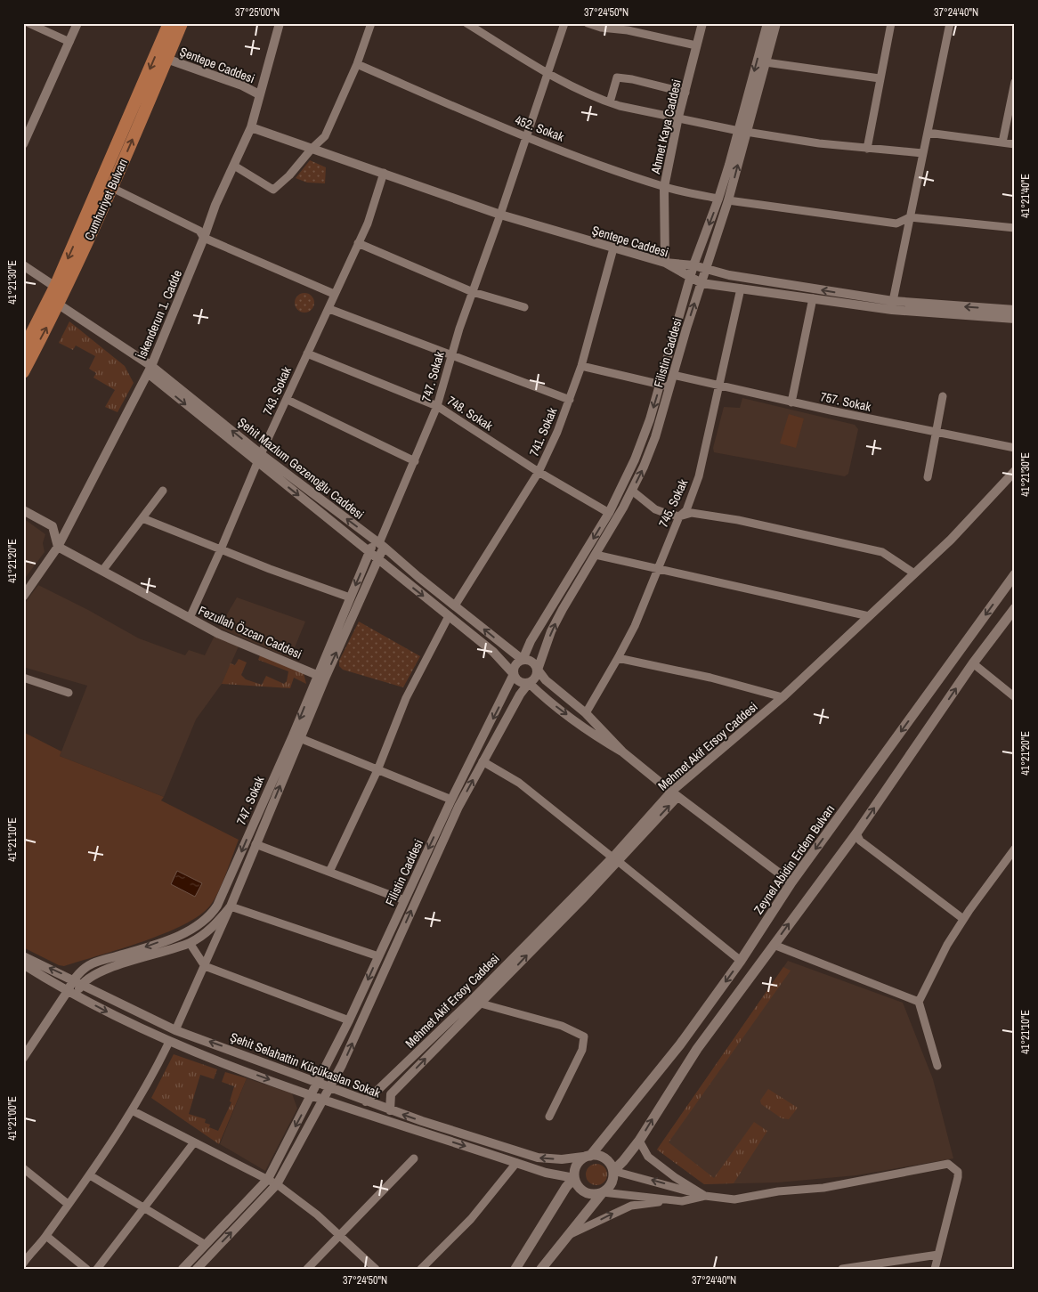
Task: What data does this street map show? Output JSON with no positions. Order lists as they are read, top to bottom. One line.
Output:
{"streets":{"main road":["Cumhuriyet Bulvarı","Zeynel Abidin Erdem Bulvarı"],"street":["Şentepe Caddesi","Ahmet Kaya Caddesi","452. Sokak","İskenderun 1. Cadde","Filistin Caddesi","747. Sokak","743. Sokak","757. Sokak","748. Sokak","741. Sokak","Şehit Mazlum Gezenoğlu Caddesi","745. Sokak","Fezullah Özcan Caddesi","Mehmet Akif Ersoy Caddesi","Şehit Selahattin Küçükaslan Sokak"]},"crossings":[["Şentepe Caddesi","Ahmet Kaya Caddesi"],["Şentepe Caddesi","Cumhuriyet Bulvarı"],["Şentepe Caddesi","İskenderun 1. Cadde"],["Şentepe Caddesi","Filistin Caddesi"],["Şentepe Caddesi","747. Sokak"],["Şentepe Caddesi","743. Sokak"],["Şentepe Caddesi","741. Sokak"],["Şentepe Caddesi","745. Sokak"],["Ahmet Kaya Caddesi","452. Sokak"],["452. Sokak","Filistin Caddesi"],["452. Sokak","747. Sokak"],["Cumhuriyet Bulvarı","Şehit Mazlum Gezenoğlu Caddesi"],["İskenderun 1. Cadde","Şehit Mazlum Gezenoğlu Caddesi"],["İskenderun 1. Cadde","Fezullah Özcan Caddesi"],["Filistin Caddesi","757. Sokak"],["Filistin Caddesi","748. Sokak"],["Filistin Caddesi","Şehit Mazlum Gezenoğlu Caddesi"],["Filistin Caddesi","Şehit Selahattin Küçükaslan Sokak"],["747. Sokak","748. Sokak"],["747. Sokak","Şehit Mazlum Gezenoğlu Caddesi"],["747. Sokak","Fezullah Özcan Caddesi"],["747. Sokak","Şehit Selahattin Küçükaslan Sokak"],["743. Sokak","748. Sokak"],["743. Sokak","Şehit Mazlum Gezenoğlu Caddesi"],["743. Sokak","Fezullah Özcan Caddesi"],["757. Sokak","745. Sokak"],["748. Sokak","741. Sokak"],["741. Sokak","Şehit Mazlum Gezenoğlu Caddesi"],["Mehmet Akif Ersoy Caddesi","Şehit Selahattin Küçükaslan Sokak"],["Zeynel Abidin Erdem Bulvarı","Şehit Selahattin Küçükaslan Sokak"]],"coordinates":["37°25'00\"N","37°24'50\"N","37°24'40\"N","41°21'40\"E","41°21'30\"E","41°21'20\"E","41°21'10\"E","41°21'00\"E"]}
